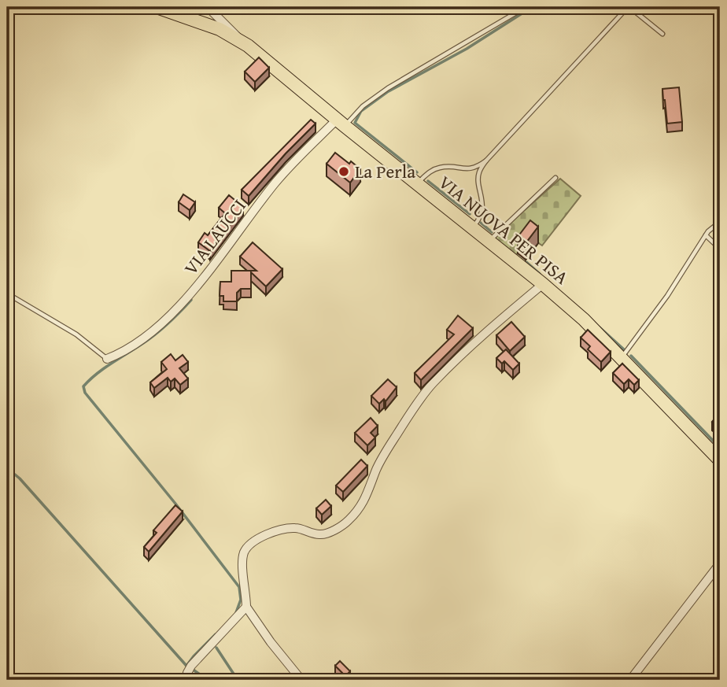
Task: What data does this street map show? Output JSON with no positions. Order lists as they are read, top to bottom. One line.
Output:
{"streets":{"main road":["VIA NUOVA PER PISA"],"street":["VIA LAUCCI"]},"crossings":[["VIA NUOVA PER PISA","VIA LAUCCI"]],"places":["La Perla"]}
